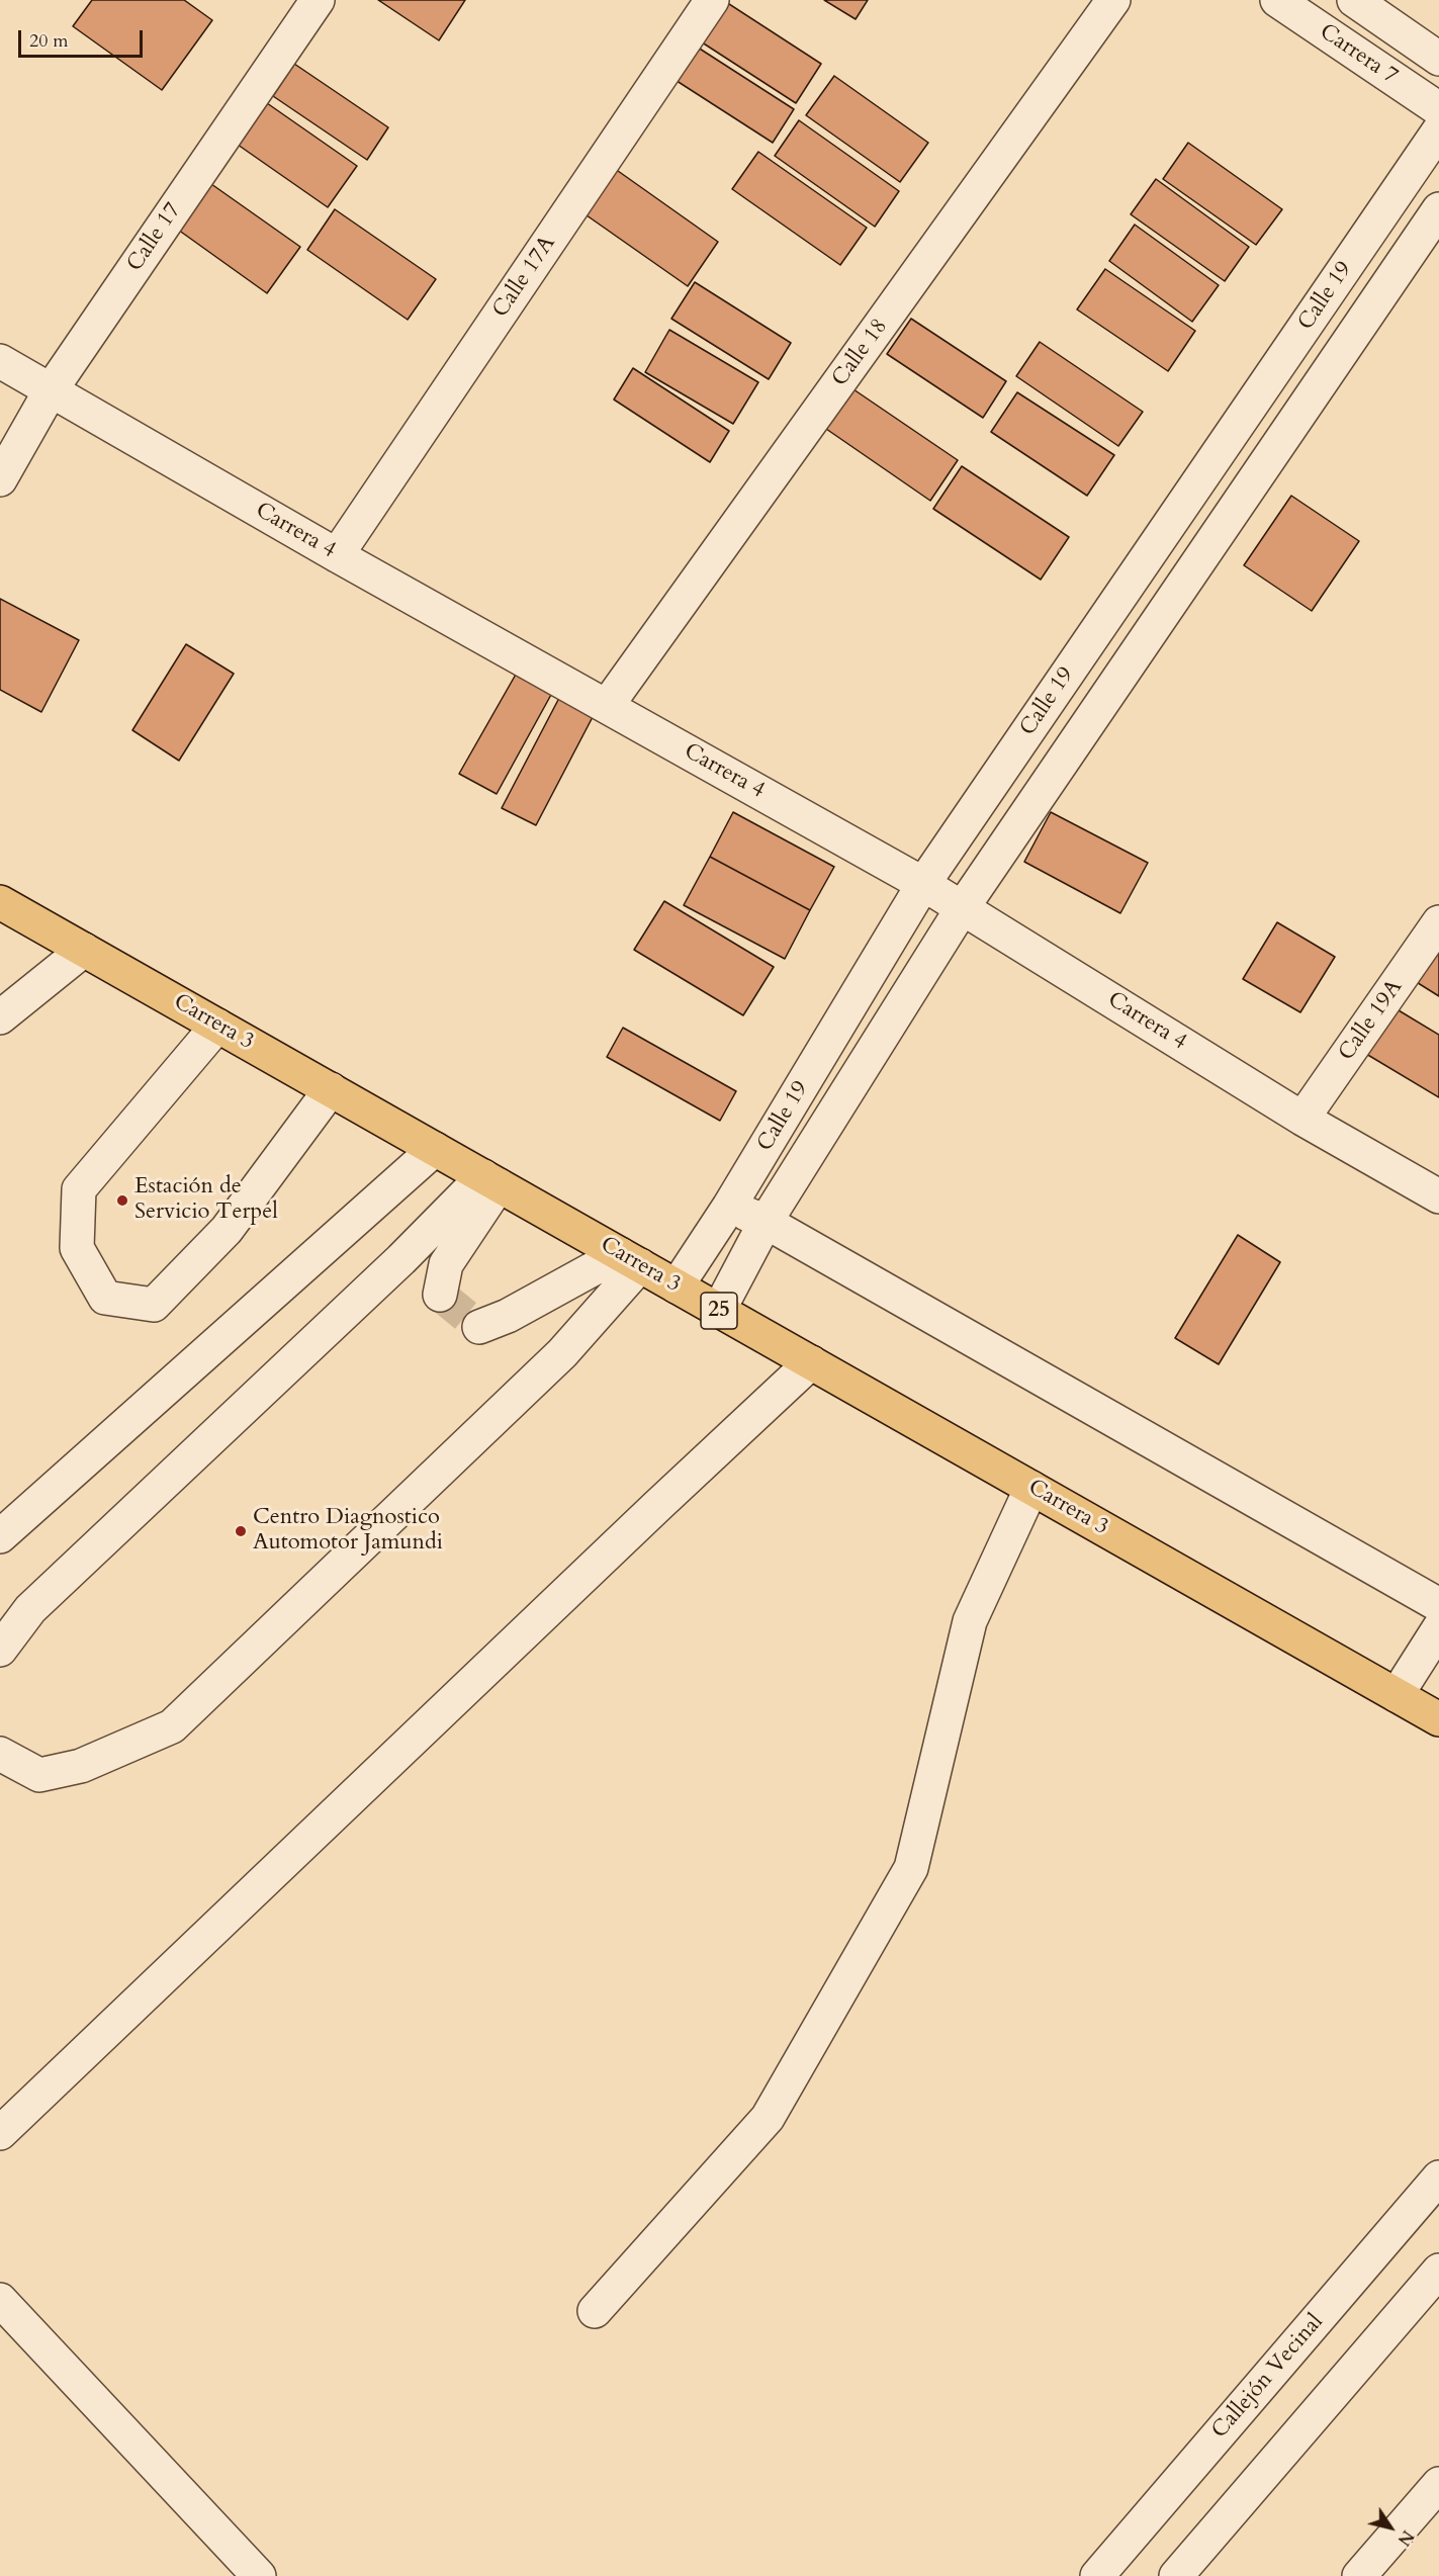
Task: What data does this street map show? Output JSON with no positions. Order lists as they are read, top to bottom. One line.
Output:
{"streets":{"highway":["Carrera 3","25"],"street":["Carrera 7","Calle 17","Calle 17A","Calle 19","Calle 18","Carrera 4","Calle 19A","Callejón Vecinal"]},"crossings":[["Calle 17","Carrera 4"],["Calle 17A","Carrera 4"],["Calle 19","Carrera 4"],["Calle 19","Carrera 3"],["Calle 18","Carrera 4"],["Carrera 4","Calle 19A"]],"places":["Estación de Servicio Terpel","Centro Diagnostico Automotor Jamundi"],"scale_bar":"20 m","north":"bottom right"}
